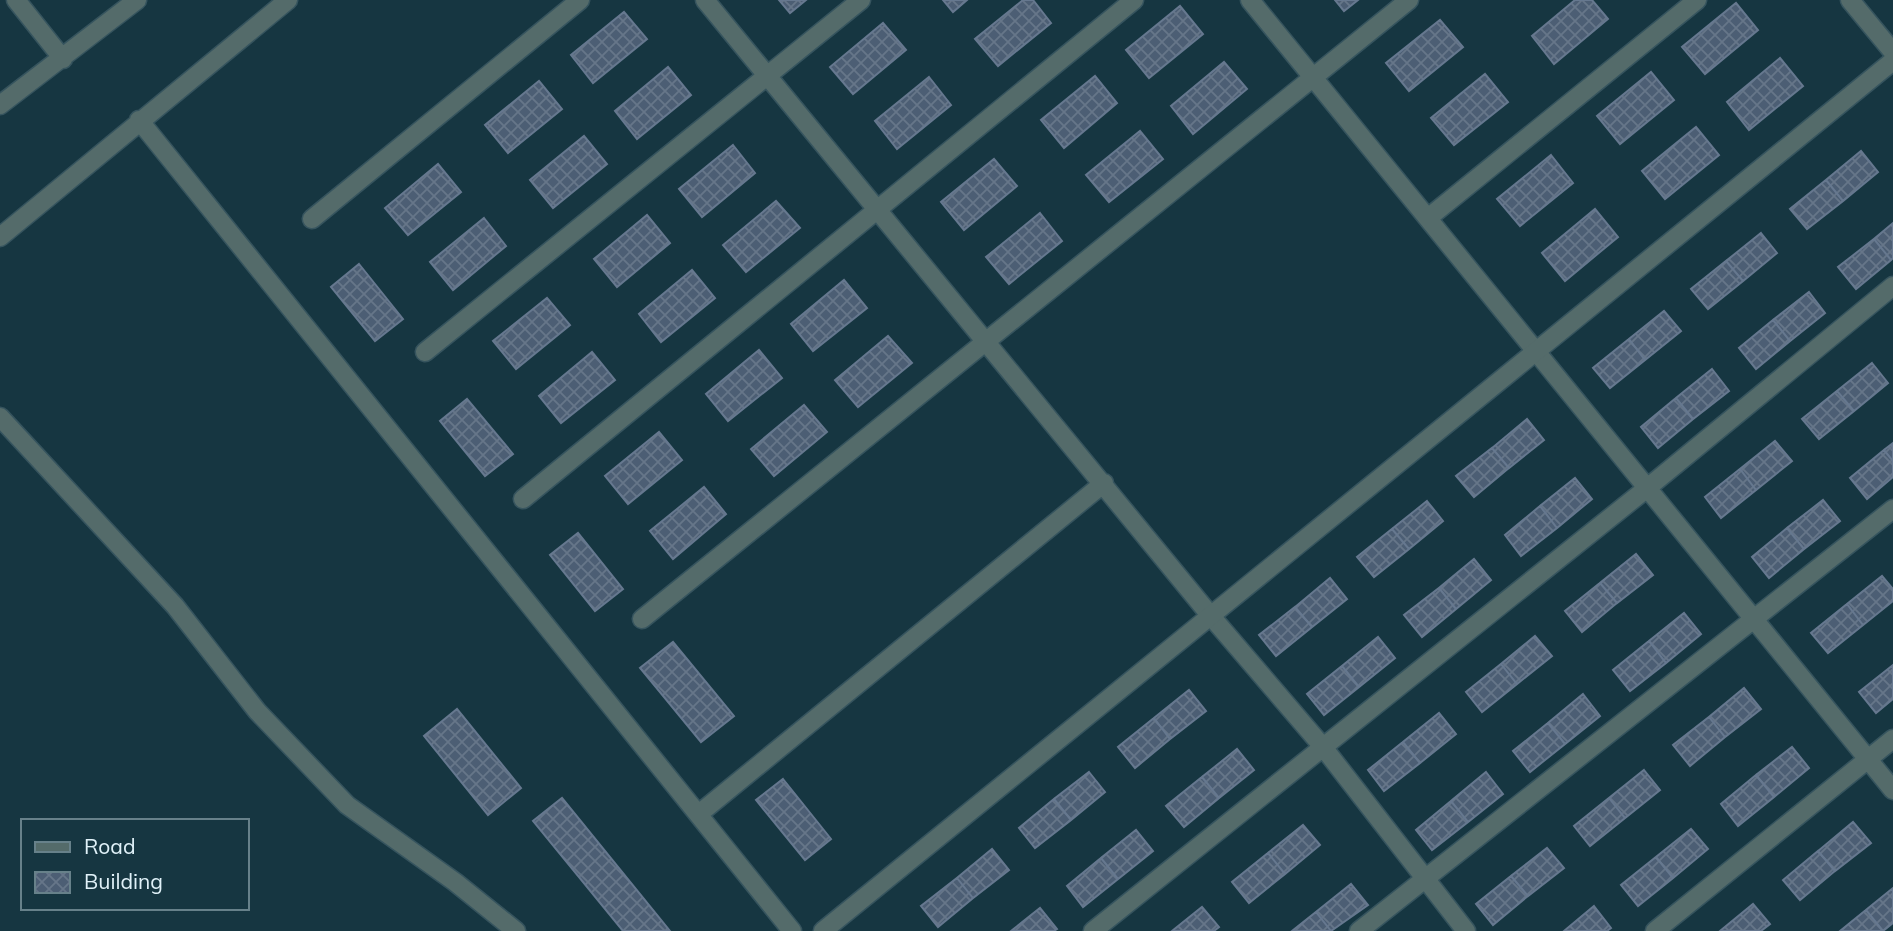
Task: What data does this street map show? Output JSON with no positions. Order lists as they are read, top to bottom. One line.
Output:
{"legend":["Road","Building"]}
